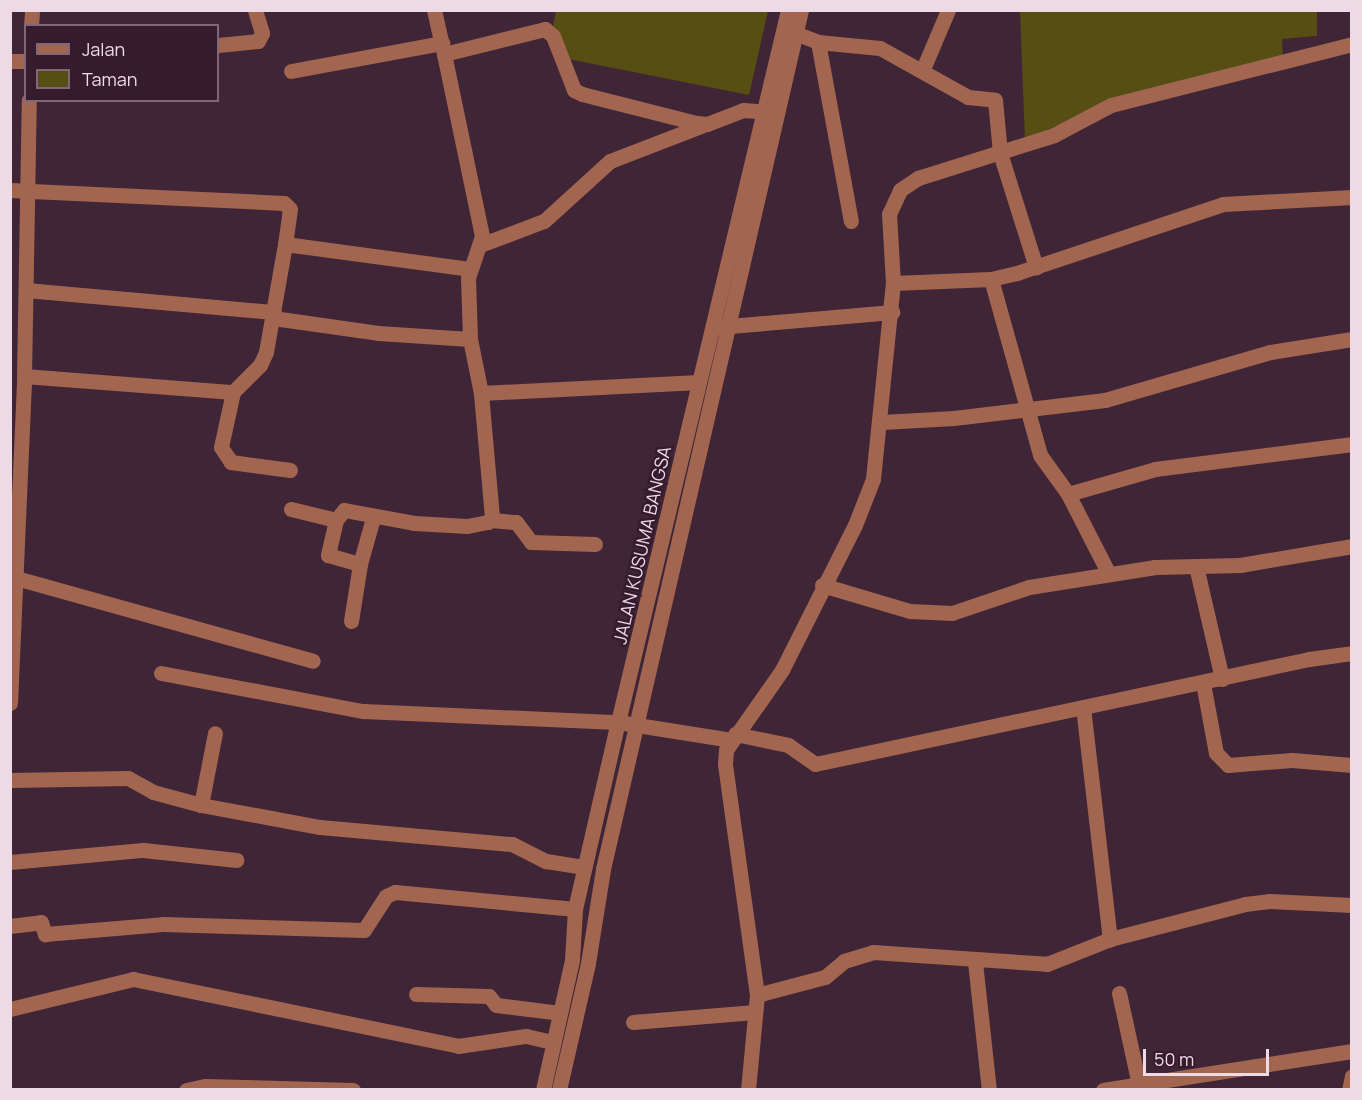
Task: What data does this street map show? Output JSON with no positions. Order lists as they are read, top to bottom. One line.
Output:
{"streets":{"street":["JALAN KUSUMA BANGSA"]},"legend":["Jalan","Taman"],"scale_bar":"50 m"}
